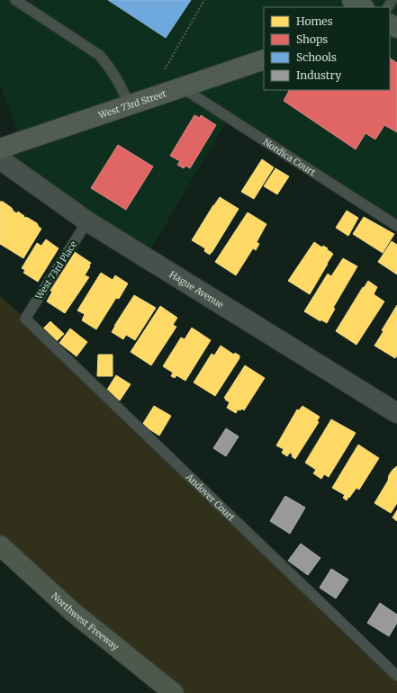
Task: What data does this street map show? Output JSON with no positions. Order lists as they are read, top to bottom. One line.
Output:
{"streets":{"highway":["Northwest Freeway"],"street":["West 73rd Street","Hague Avenue"],"lane":["Nordica Court","West 73rd Place","Andover Court"]},"crossings":[["West 73rd Street","Nordica Court"],["West 73rd Place","Hague Avenue"],["West 73rd Place","Andover Court"]],"legend":["Homes","Shops","Schools","Industry"]}
